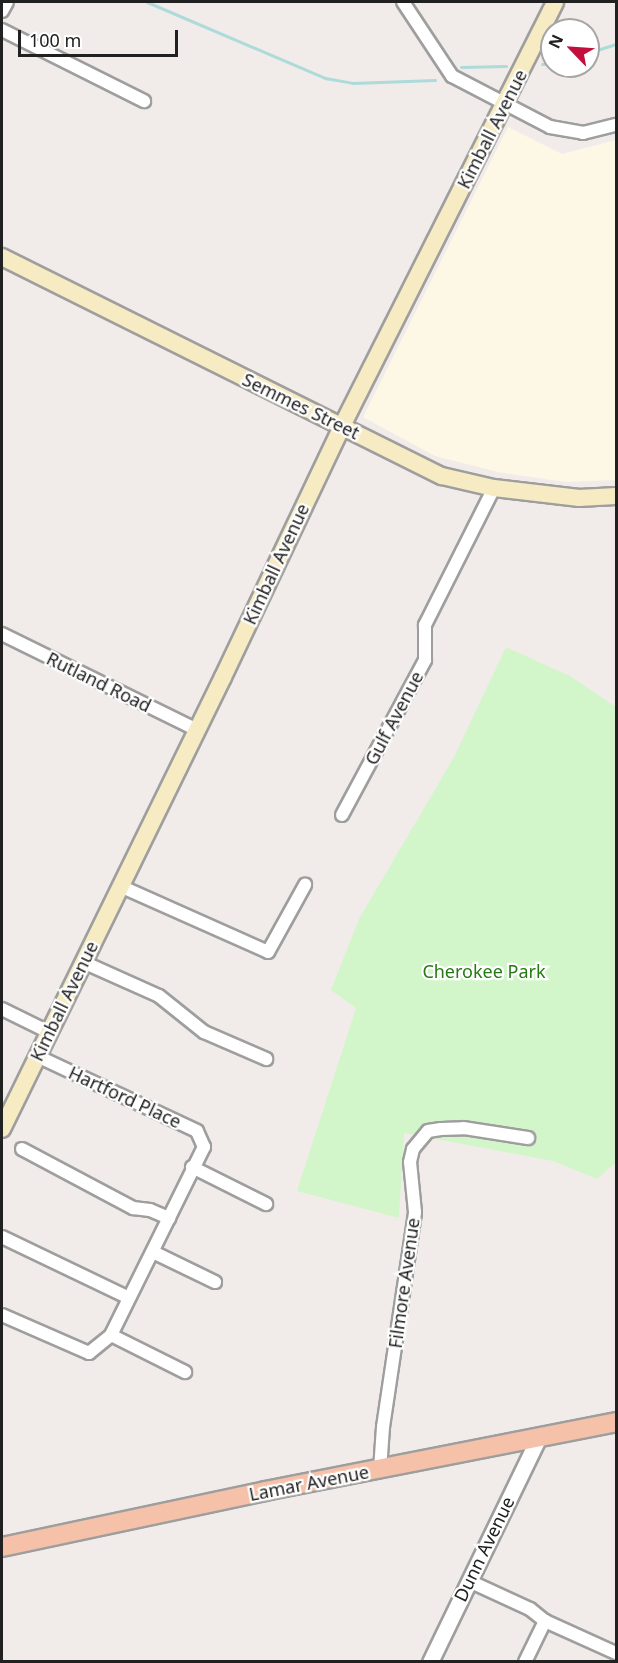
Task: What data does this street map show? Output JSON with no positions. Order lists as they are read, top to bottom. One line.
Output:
{"streets":{"main road":["Kimball Avenue","Semmes Street","Lamar Avenue"],"street":["Rutland Road","Gulf Avenue","Hartford Place","Filmore Avenue","Dunn Avenue"]},"crossings":[["Kimball Avenue","Semmes Street"],["Kimball Avenue","Rutland Road"],["Kimball Avenue","Hartford Place"],["Semmes Street","Gulf Avenue"],["Filmore Avenue","Lamar Avenue"],["Lamar Avenue","Dunn Avenue"]],"parks":["Cherokee Park"],"scale_bar":"100 m","north":"top left"}
